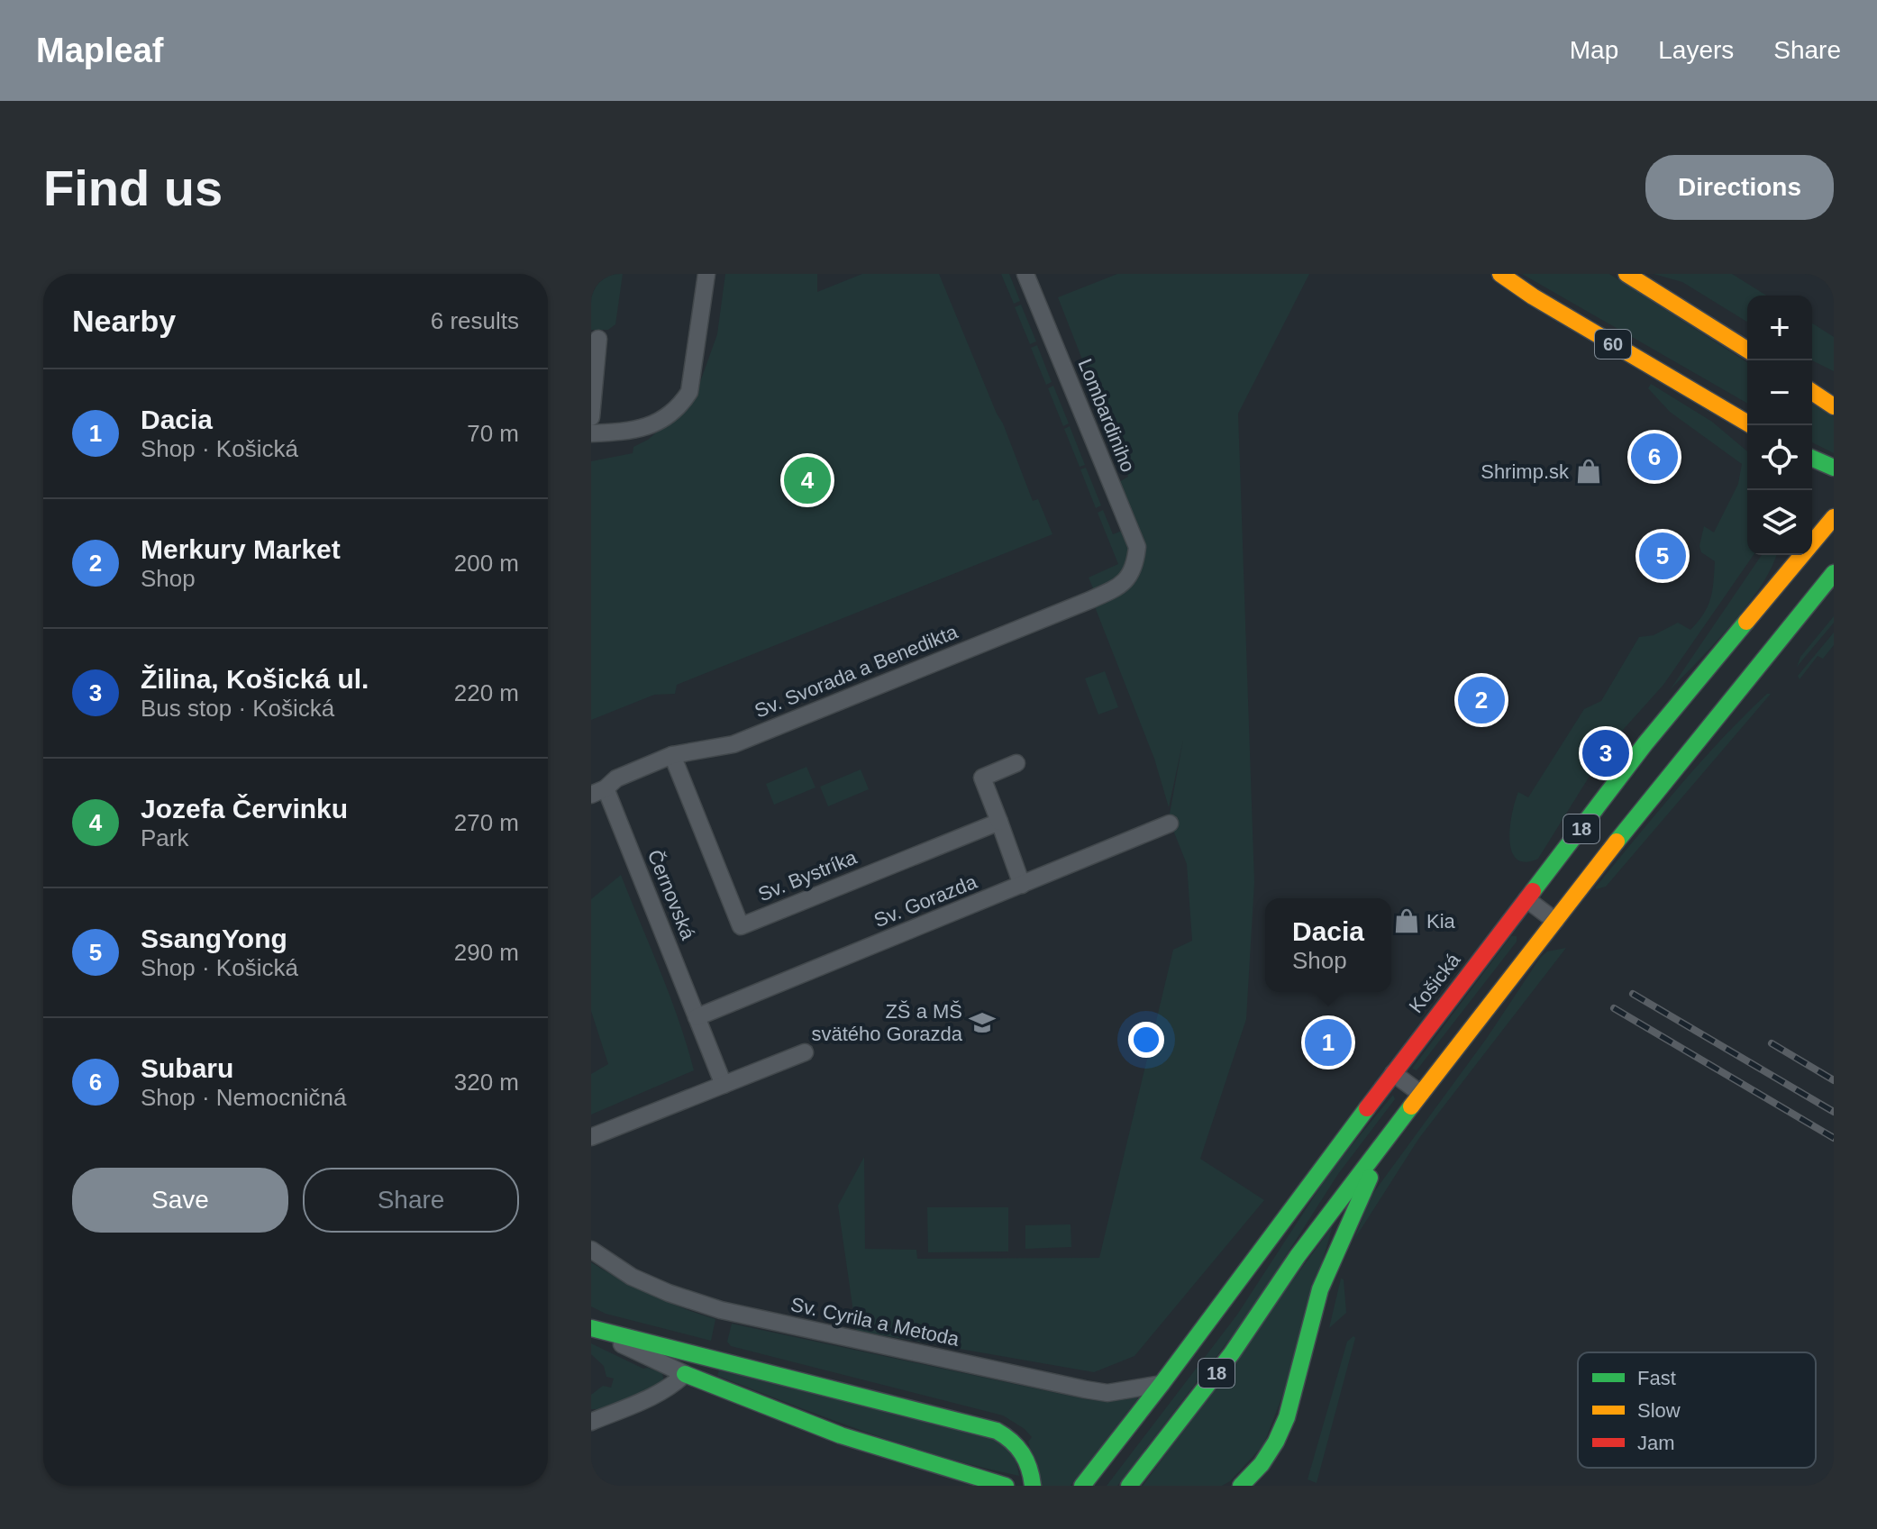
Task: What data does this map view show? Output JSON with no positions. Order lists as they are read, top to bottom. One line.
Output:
{"streets":{"main road":["60","18","Košická"],"street":["Lombardiniho","Sv. Svorada a Benedikta","Sv. Bystríka","Černovská","Sv. Gorazda","Sv. Cyrila a Metoda"]},"crossings":[["Lombardiniho","Sv. Svorada a Benedikta"],["Sv. Svorada a Benedikta","Sv. Bystríka"],["Sv. Svorada a Benedikta","Černovská"],["Černovská","Sv. Gorazda"],["Košická","Sv. Cyrila a Metoda"]],"places":{"shop":["Shrimp.sk","Kia"],"school or university":["ZŠ a MŠ svätého Gorazda"]},"legend":["Fast","Slow","Jam"],"page":{"header":"Mapleaf","nav":["Map","Layers","Share"],"buttons":["Directions",["Save","Share"]],"title":"Find us","heading":["Nearby","6 results"],"map_buttons":["+","−"],"list":[{"mark":"1","name":"Dacia","note":"Shop · Košická","value":"70 m"},{"mark":"2","name":"Merkury Market","note":"Shop","value":"200 m"},{"mark":"3","name":"Žilina, Košická ul.","note":"Bus stop · Košická","value":"220 m"},{"mark":"4","name":"Jozefa Červinku","note":"Park","value":"270 m"},{"mark":"5","name":"SsangYong","note":"Shop · Košická","value":"290 m"},{"mark":"6","name":"Subaru","note":"Shop · Nemocničná","value":"320 m"}],"pins":["6","4","5","2","3","1"],"popup":["Dacia","Shop"]}}
